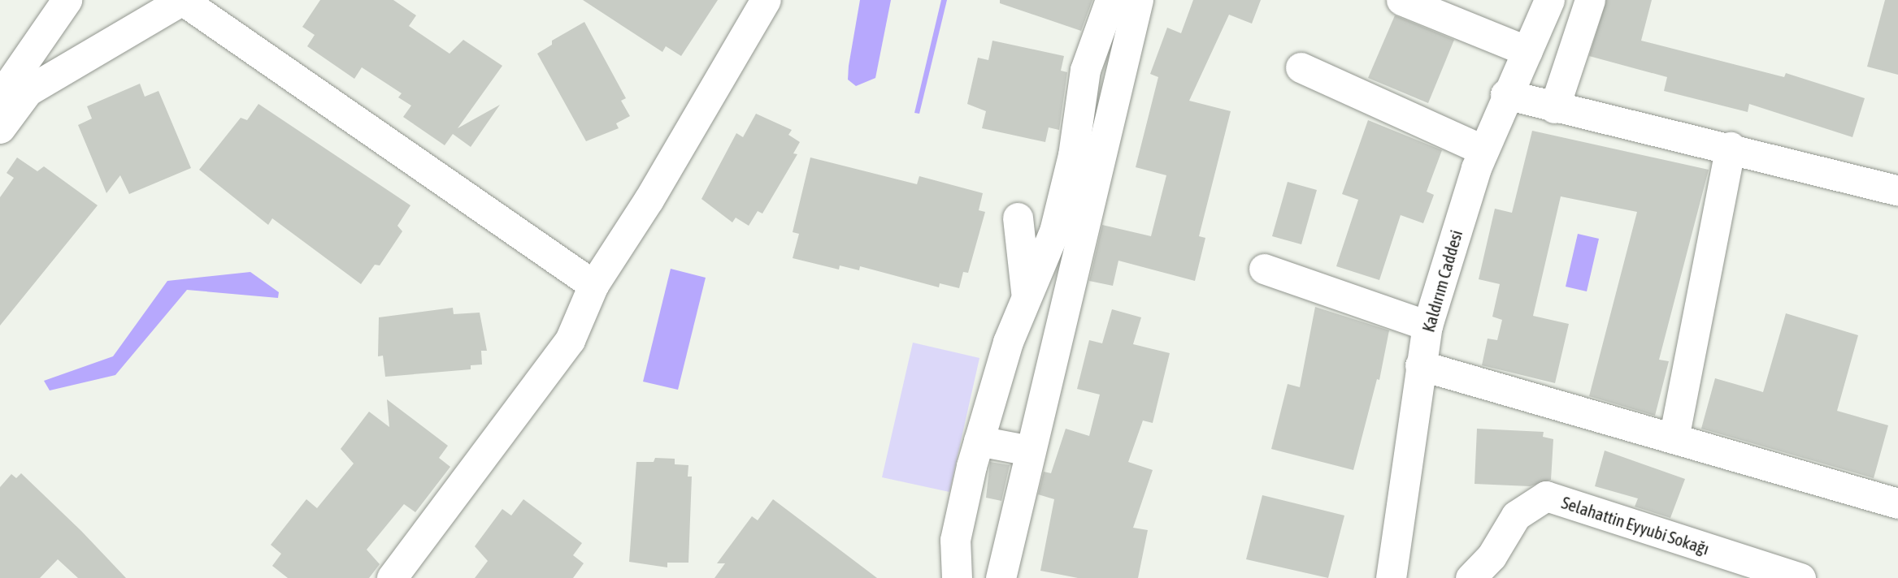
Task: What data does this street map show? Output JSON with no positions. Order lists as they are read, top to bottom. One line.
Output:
{"streets":{"street":["Kaldırım Caddesi","Selahattin Eyyubi Sokağı"]}}
